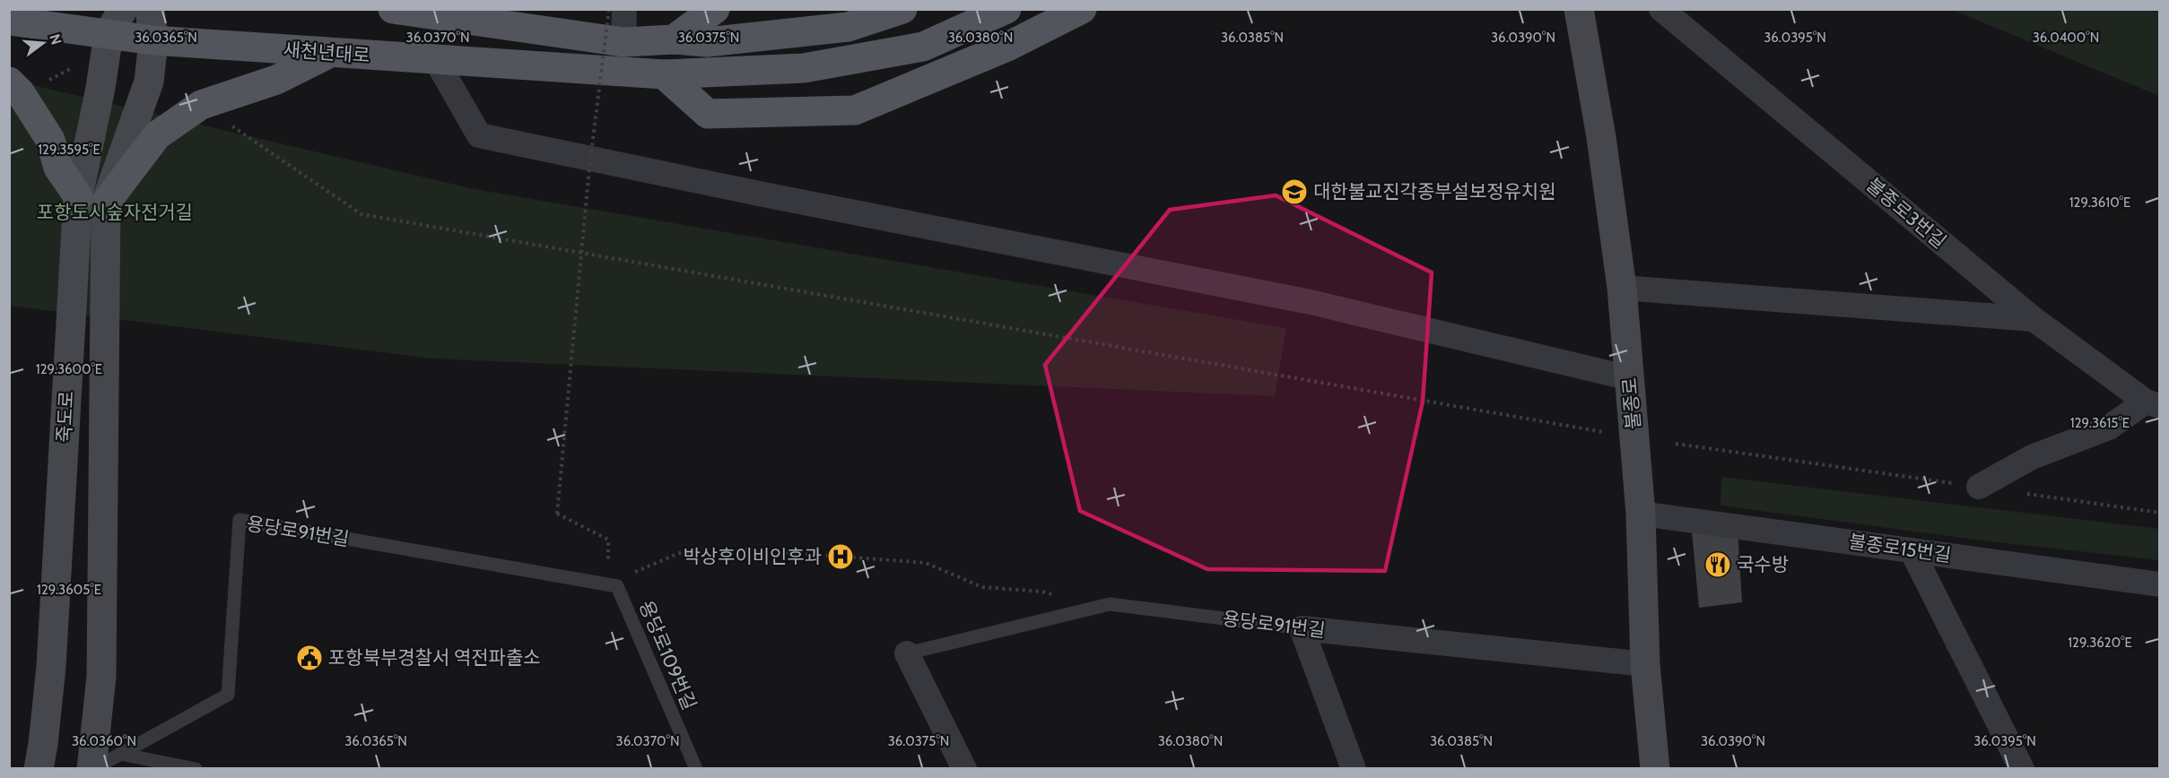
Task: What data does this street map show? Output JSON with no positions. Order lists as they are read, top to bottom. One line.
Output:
{"streets":{"main road":["새천년대로","불종로","죽도로"],"street":["불종로3번길","용당로91번길","불종로15번길"],"lane":["용당로109번길"]},"crossings":[["새천년대로","죽도로"],["불종로","용당로91번길"],["불종로","불종로15번길"],["죽도로","용당로91번길"],["용당로91번길","용당로109번길"]],"parks":["포항도시숲자전거길"],"places":{"school or university":["대한불교진각종부설보정유치원"],"hospital":["박상후이비인후과"],"restaurant":["국수방"],"public building":["포항북부경찰서 역전파출소"]},"north":"right","coordinates":["36.0365°N","36.0370°N","36.0375°N","36.0380°N","36.0385°N","36.0390°N","36.0395°N","36.0400°N","129.3595°E","129.3610°E","129.3600°E","129.3615°E","129.3605°E","129.3620°E","36.0360°N"]}
